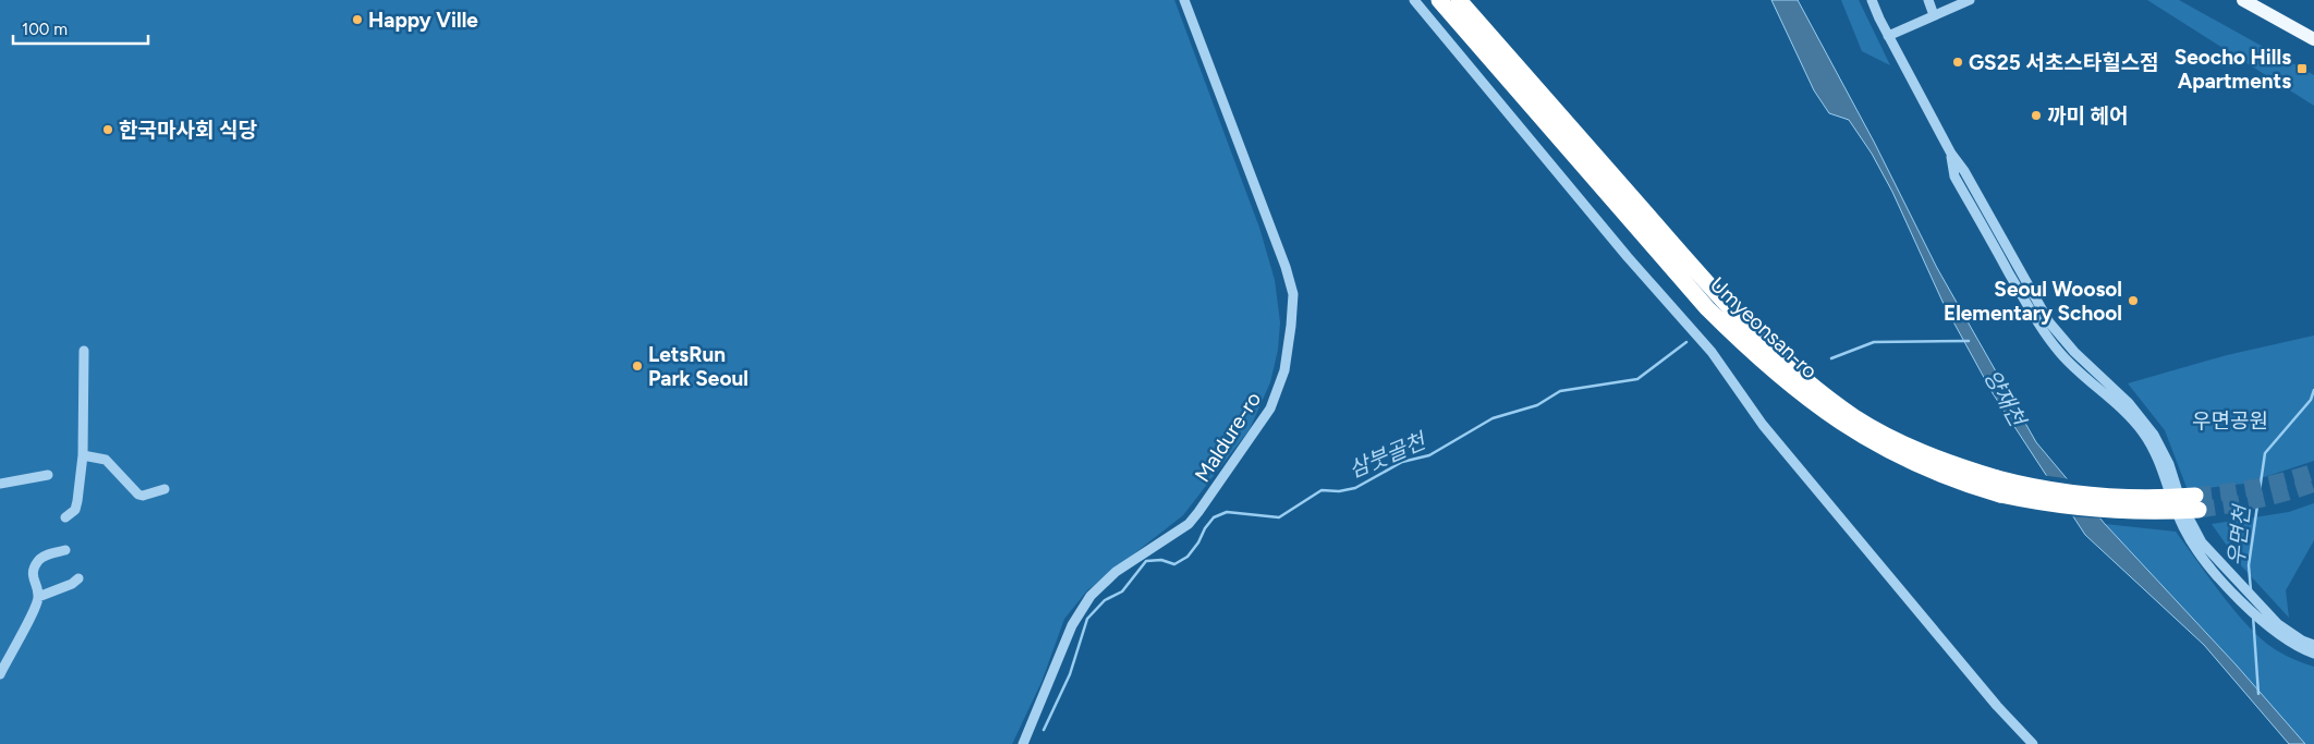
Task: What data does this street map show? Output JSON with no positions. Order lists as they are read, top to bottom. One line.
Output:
{"streets":{"highway":["Umyeonsan-ro"],"street":["Maldure-ro"]},"water":["양재천","삼붓골천","우면천"],"parks":["우면공원"],"places":{"other":["Happy Ville","GS25 서초스타힐스점","까미 헤어","한국마사회 식당","Seoul Woosol Elementary School","LetsRun Park Seoul"],"transit":["Seocho Hills Apartments"]},"scale_bar":"100 m"}
